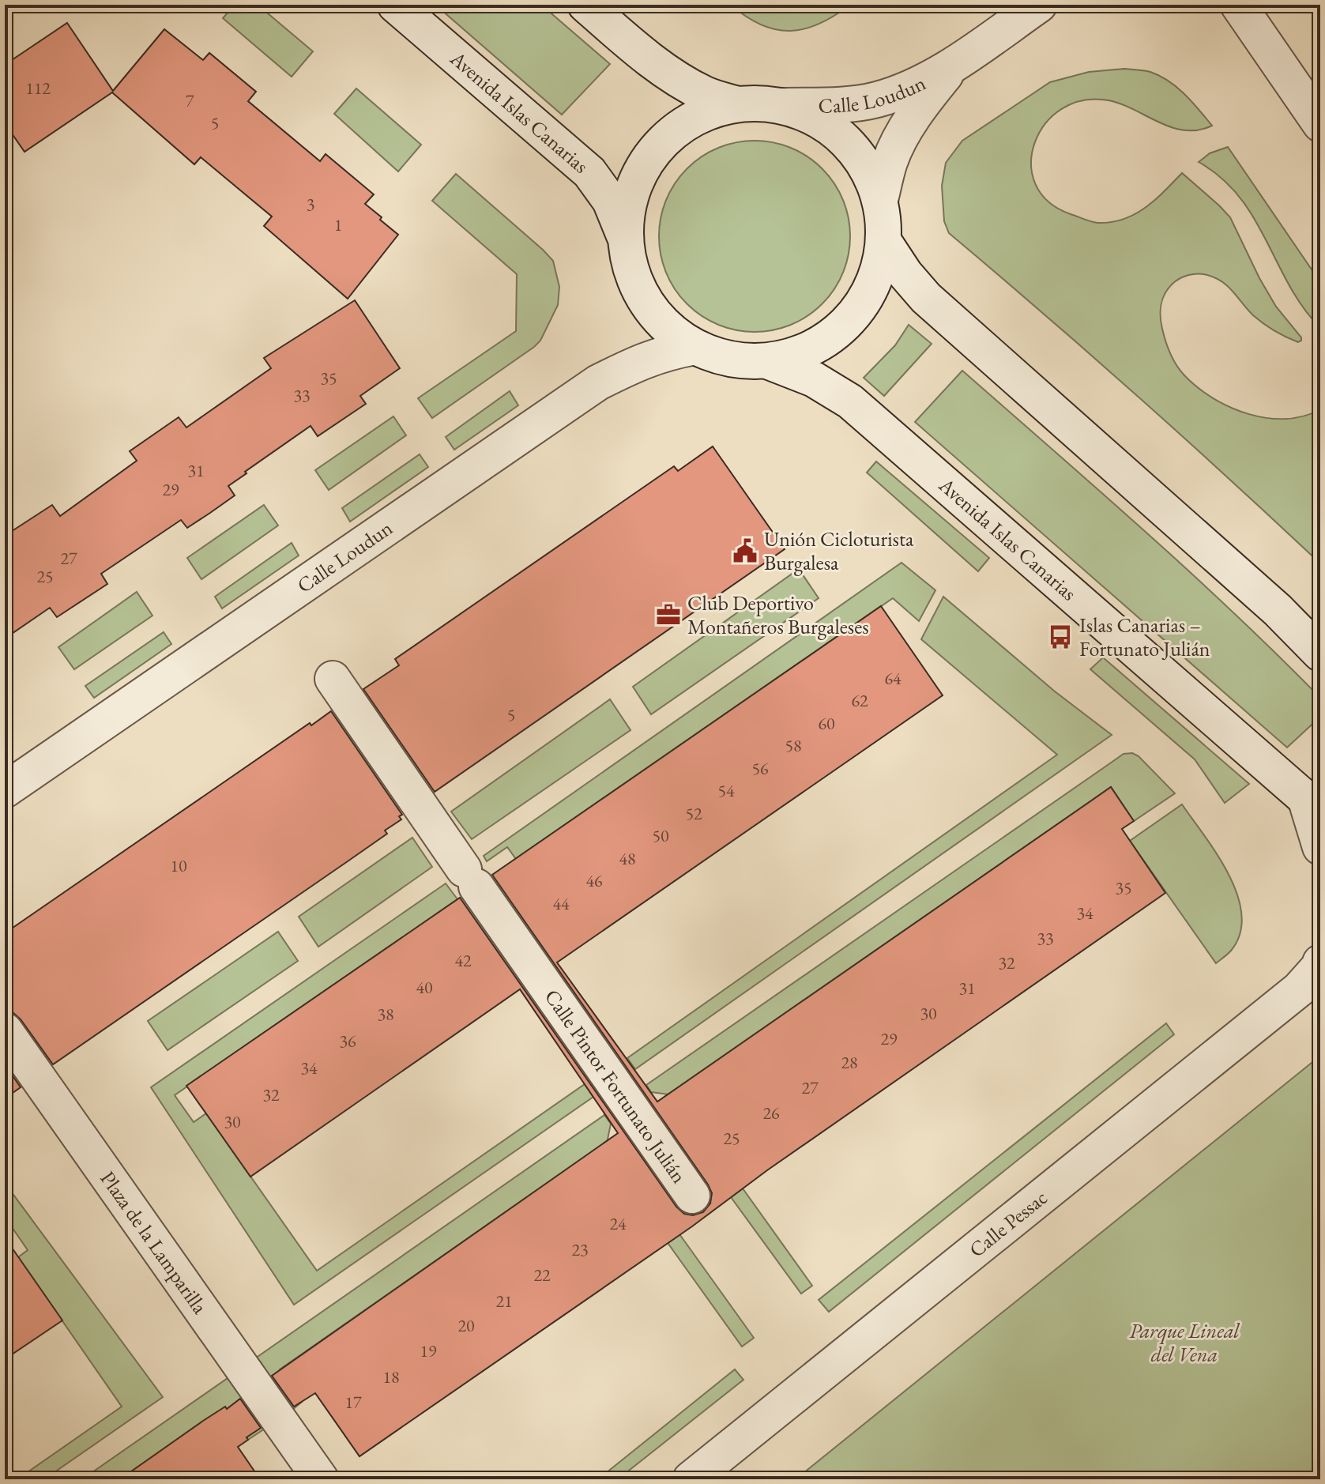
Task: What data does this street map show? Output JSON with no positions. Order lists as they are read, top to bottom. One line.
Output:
{"streets":{"street":["Calle Loudun","Avenida Islas Canarias","Calle Pintor Fortunato Julián","Calle Pessac","Plaza de la Lamparilla"]},"parks":["Parque Lineal del Vena"],"places":{"public building":["Unión Cicloturista Burgalesa"],"office":["Club Deportivo Montañeros Burgaleses"],"bus stop":["Islas Canarias – Fortunato Julián"]},"house_numbers":["112","7","5","3","1","35","33","31","29","27","25","64","62","5","60","58","56","54","52","50","48","10","46","35","44","34","33","42","32","40","31","30","38","29","36","28","34","27","32","26","30","25","24","23","22","21","20","19","18","17"]}
